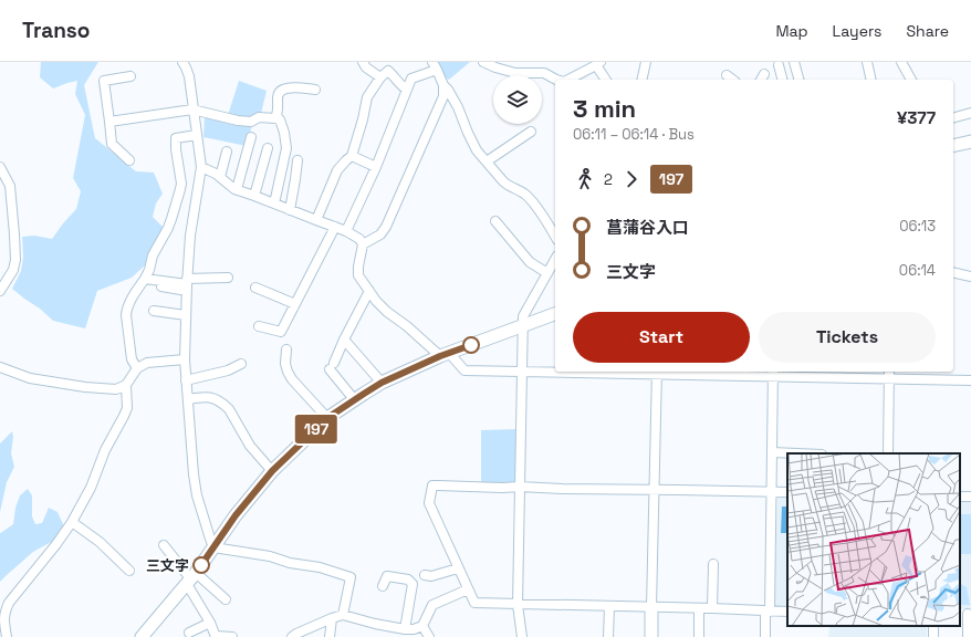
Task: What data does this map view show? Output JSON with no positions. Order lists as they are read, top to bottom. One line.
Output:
{"places":["三文字"],"lines":["bus line 197"],"page":{"header":"Transo","nav":["Map","Layers","Share"],"on_map":"197","heading":["3 min","06:11 – 06:14 · Bus","¥377"],"legs":["2","197"],"list":[{"name":"菖蒲谷入口","value":"06:13"},{"name":"三文字","value":"06:14"}],"buttons":["Start","Tickets"]}}
